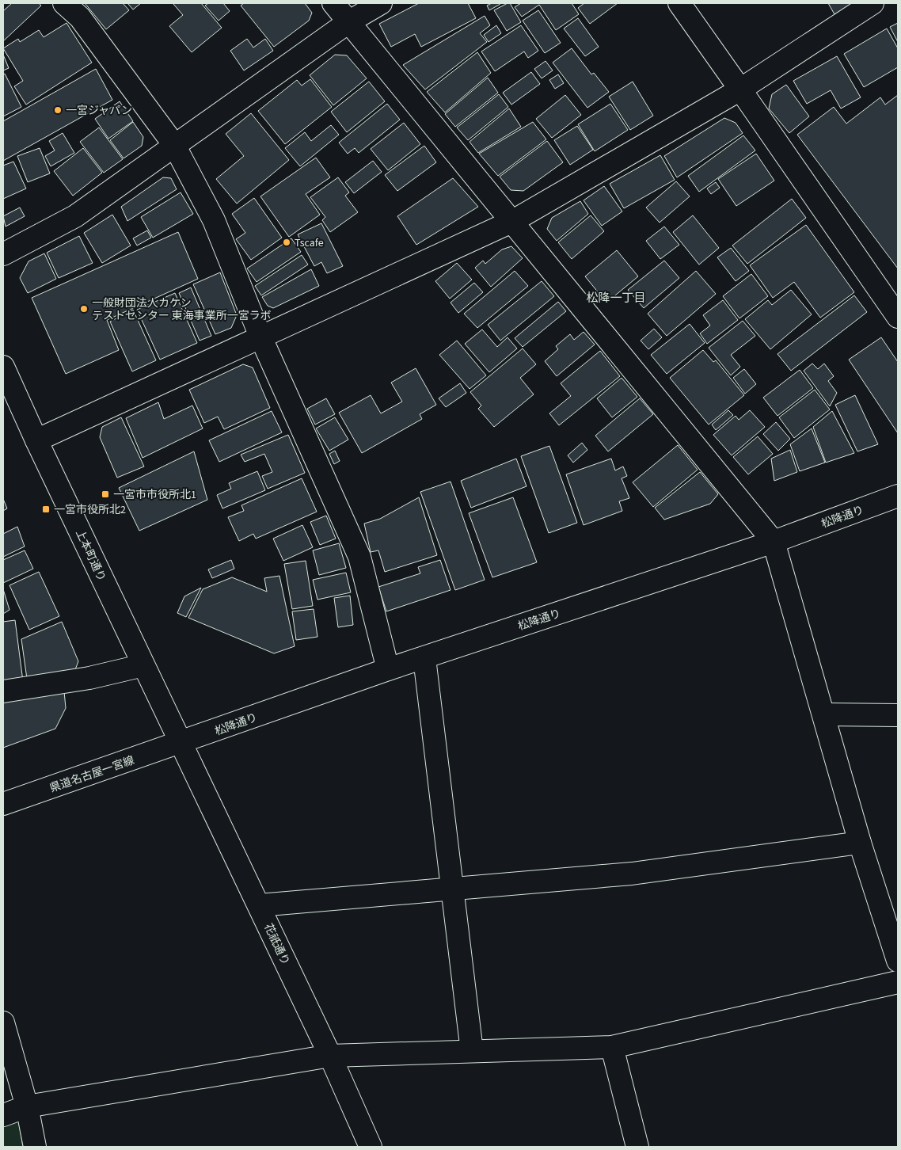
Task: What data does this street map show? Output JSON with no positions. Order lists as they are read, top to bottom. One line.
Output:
{"streets":{"main road":["松降通り","上本町通り","県道名古屋一宮線","花祇通り"]},"crossings":[["松降通り","上本町通り"],["松降通り","県道名古屋一宮線"],["松降通り","花祇通り"],["上本町通り","県道名古屋一宮線"],["上本町通り","花祇通り"],["県道名古屋一宮線","花祇通り"]],"districts":["松降一丁目"],"places":{"other":["一宮ジャパン","Tscafe","一般財団法人カケン テストセンター 東海事業所一宮ラボ"],"transit":["一宮市市役所北1","一宮市役所北2"]}}
